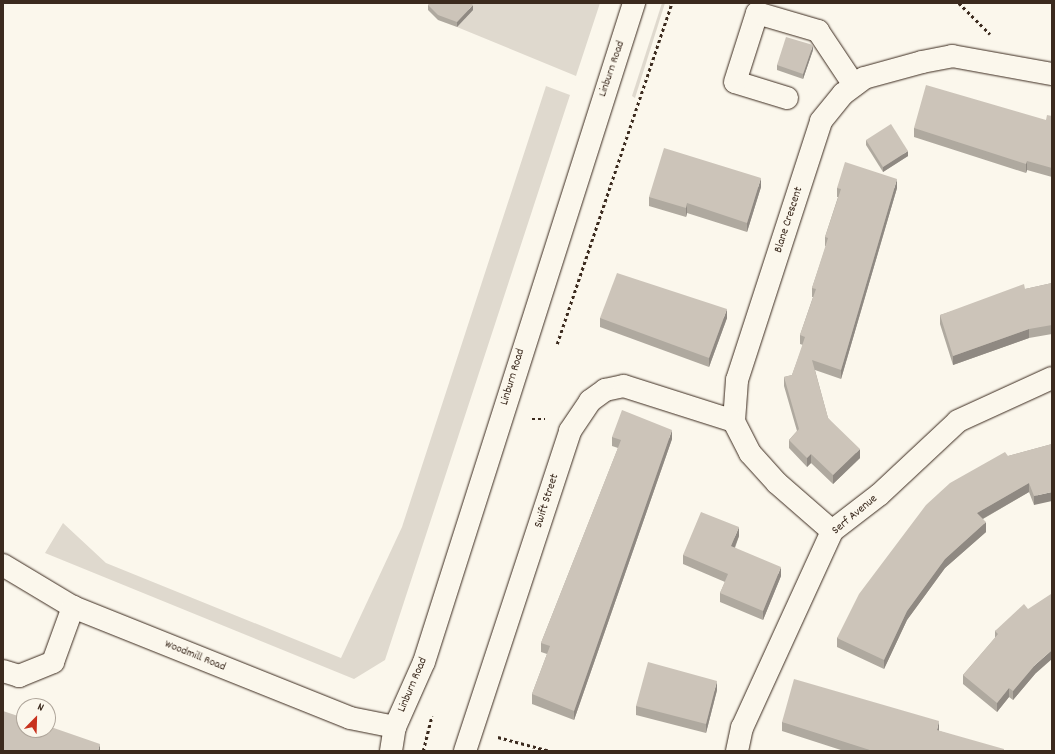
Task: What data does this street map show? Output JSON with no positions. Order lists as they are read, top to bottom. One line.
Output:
{"streets":{"street":["Linburn Road","Blane Crescent","Swift Street","Serf Avenue","Woodmill Road"]},"crossings":[["Linburn Road","Woodmill Road"],["Blane Crescent","Swift Street"]],"north":"top right"}
